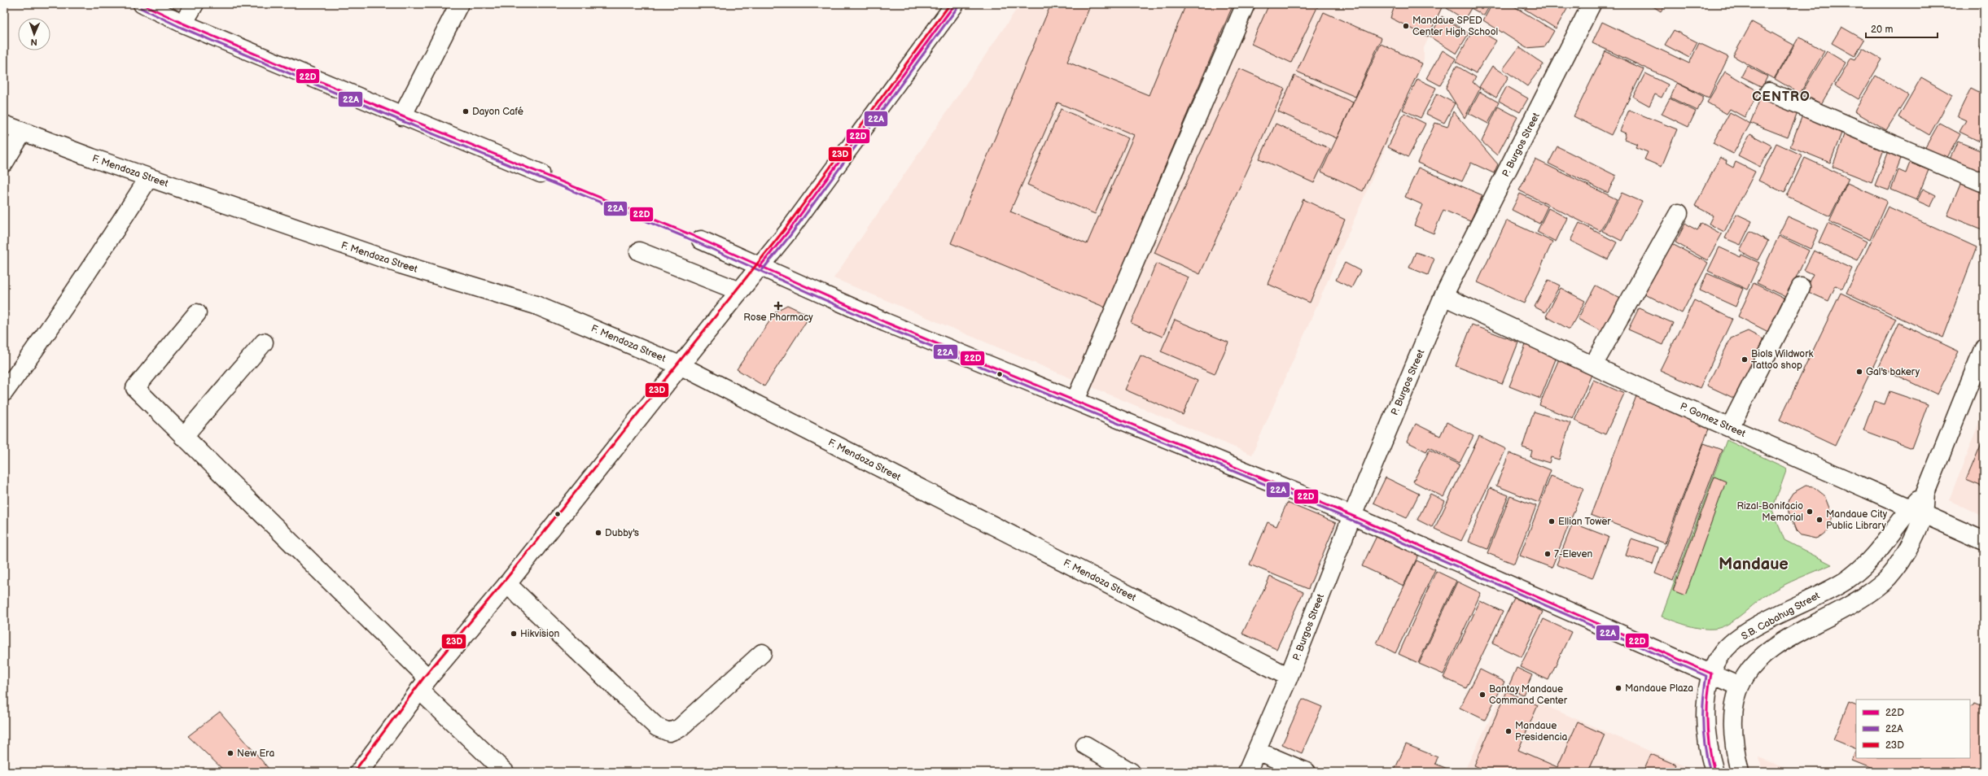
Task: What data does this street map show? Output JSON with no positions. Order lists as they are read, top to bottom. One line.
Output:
{"streets":{"main road":["P. Burgos Street","F. Mendoza Street","P. Gomez Street","S.B. Cabahug Street"]},"crossings":[["P. Burgos Street","F. Mendoza Street"],["P. Burgos Street","P. Gomez Street"],["P. Gomez Street","S.B. Cabahug Street"]],"districts":["CENTRO","Mandaue"],"places":{"other":["Mandaue SPED Center High School","Dayon Café","Biols Wildwork Tattoo shop","Gal's bakery","Rizal-Bonifacio Memorial","Mandaue City Public Library","Ellian Tower","Dubby's","7-Eleven","Hikvision","Mandaue Plaza","Bantay Mandaue Command Center","Mandaue Presidencia","New Era"],"health":["Rose Pharmacy"]},"lines":["transit line 22D","transit line 23D","transit line 22A"],"legend":["22D","22A","23D"],"scale_bar":"20 m","north":"bottom"}
